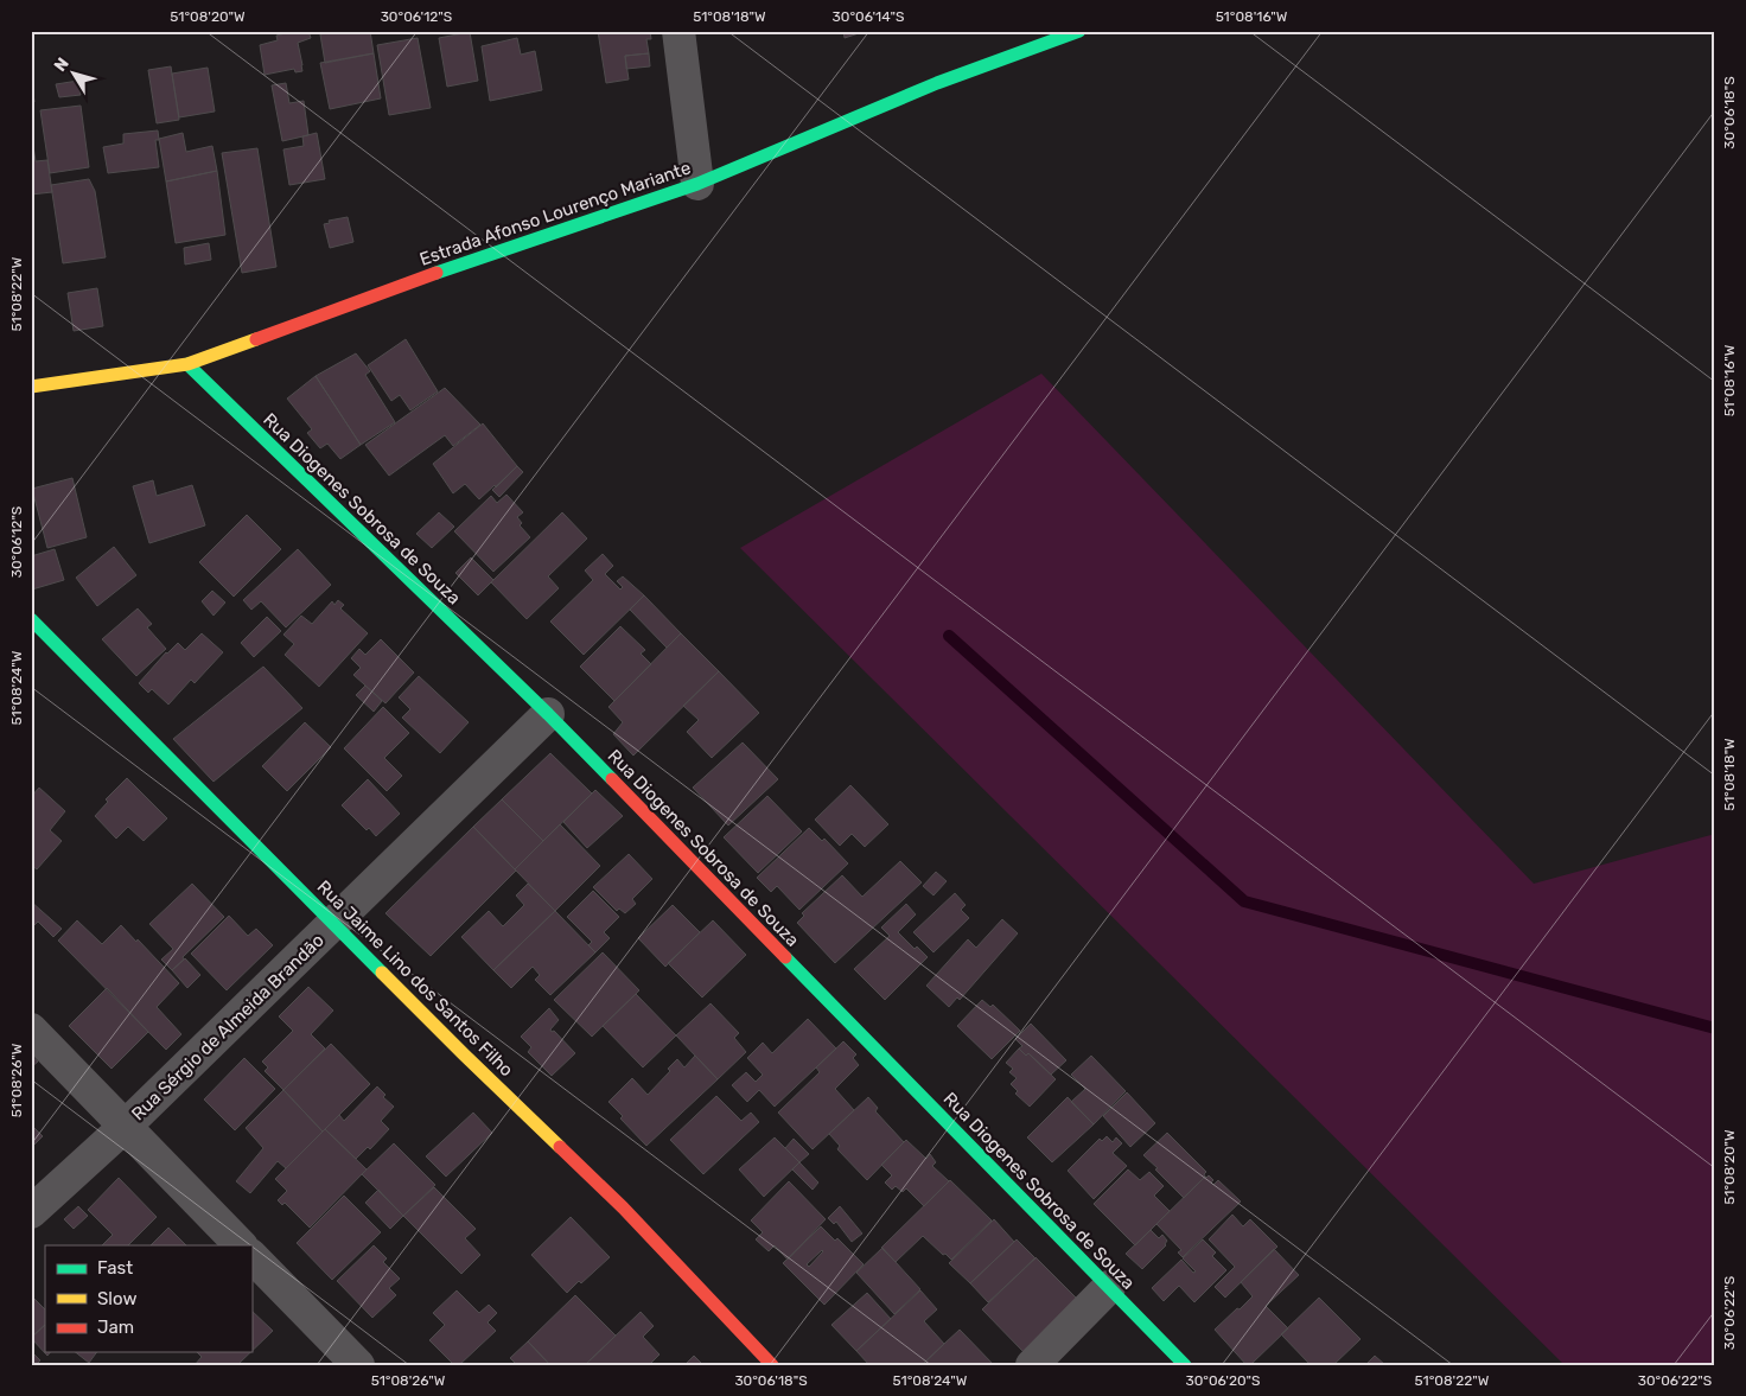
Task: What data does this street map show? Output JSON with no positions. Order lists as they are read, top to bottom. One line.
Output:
{"streets":{"street":["Estrada Afonso Lourenço Mariante","Rua Diogenes Sobrosa de Souza","Rua Jaime Lino dos Santos Filho","Rua Sérgio de Almeida Brandão"]},"crossings":[["Estrada Afonso Lourenço Mariante","Rua Diogenes Sobrosa de Souza"],["Rua Diogenes Sobrosa de Souza","Rua Sérgio de Almeida Brandão"],["Rua Jaime Lino dos Santos Filho","Rua Sérgio de Almeida Brandão"]],"legend":["Fast","Slow","Jam"],"north":"top left","coordinates":["51°08'20\"W","30°06'12\"S","51°08'18\"W","30°06'14\"S","51°08'16\"W","30°06'18\"S","51°08'22\"W","51°08'24\"W","51°08'26\"W","30°06'22\"S","30°06'20\"S"]}
